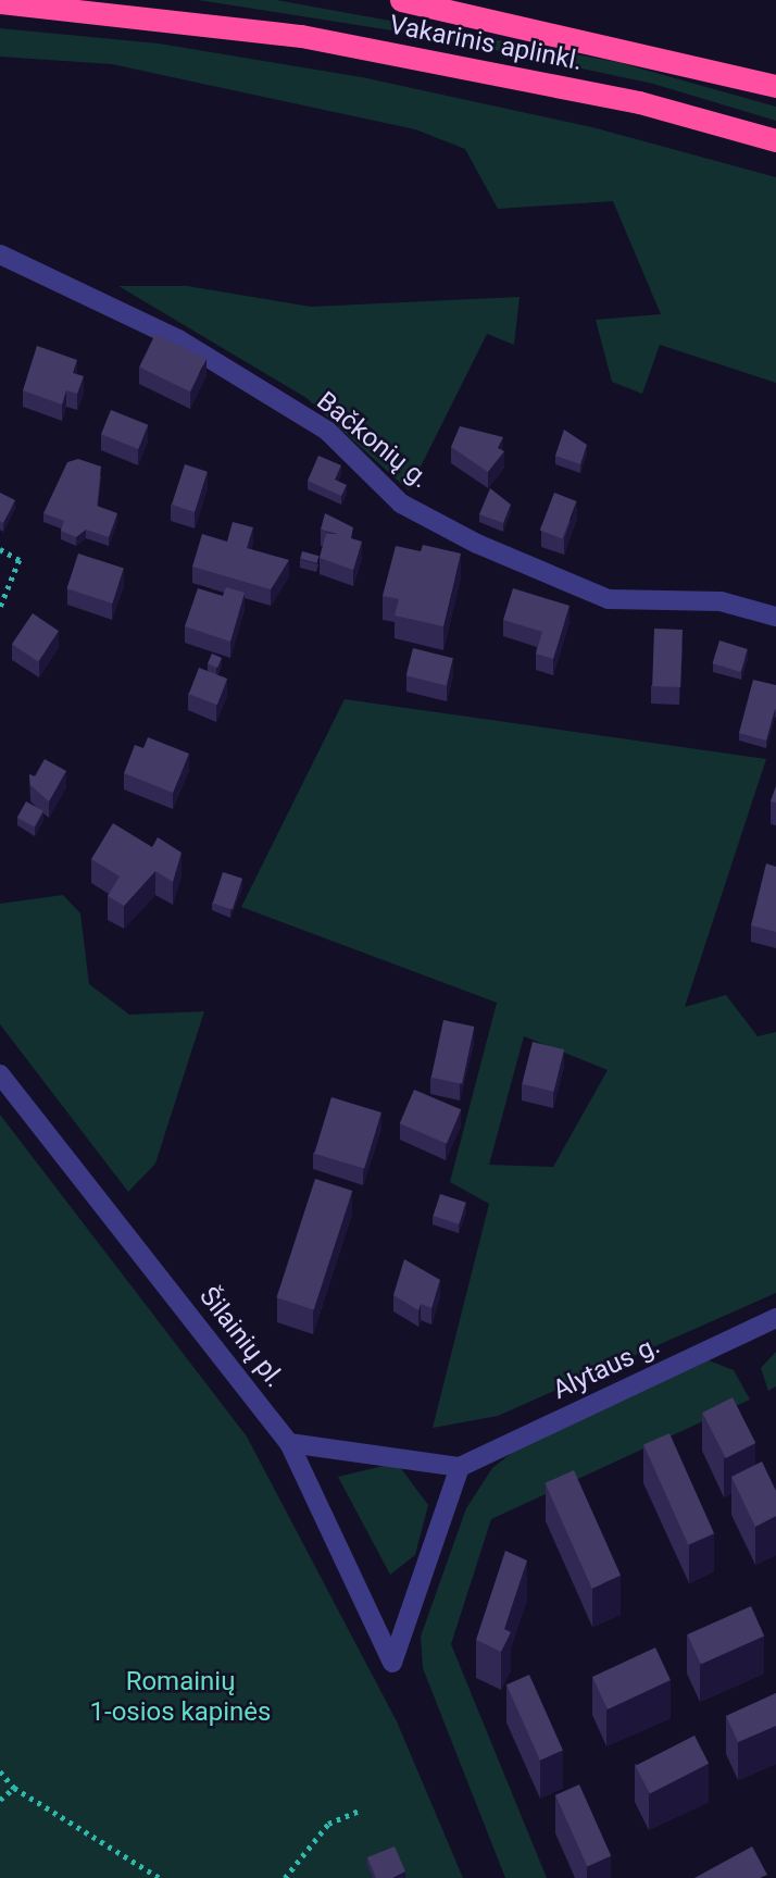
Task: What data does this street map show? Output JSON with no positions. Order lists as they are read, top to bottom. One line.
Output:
{"streets":{"highway":["Vakarinis aplinkl."],"street":["Bačkonių g.","Šilainių pl.","Alytaus g."]},"crossings":[["Šilainių pl.","Alytaus g."]],"parks":["Romainių 1-osios kapinės"]}
